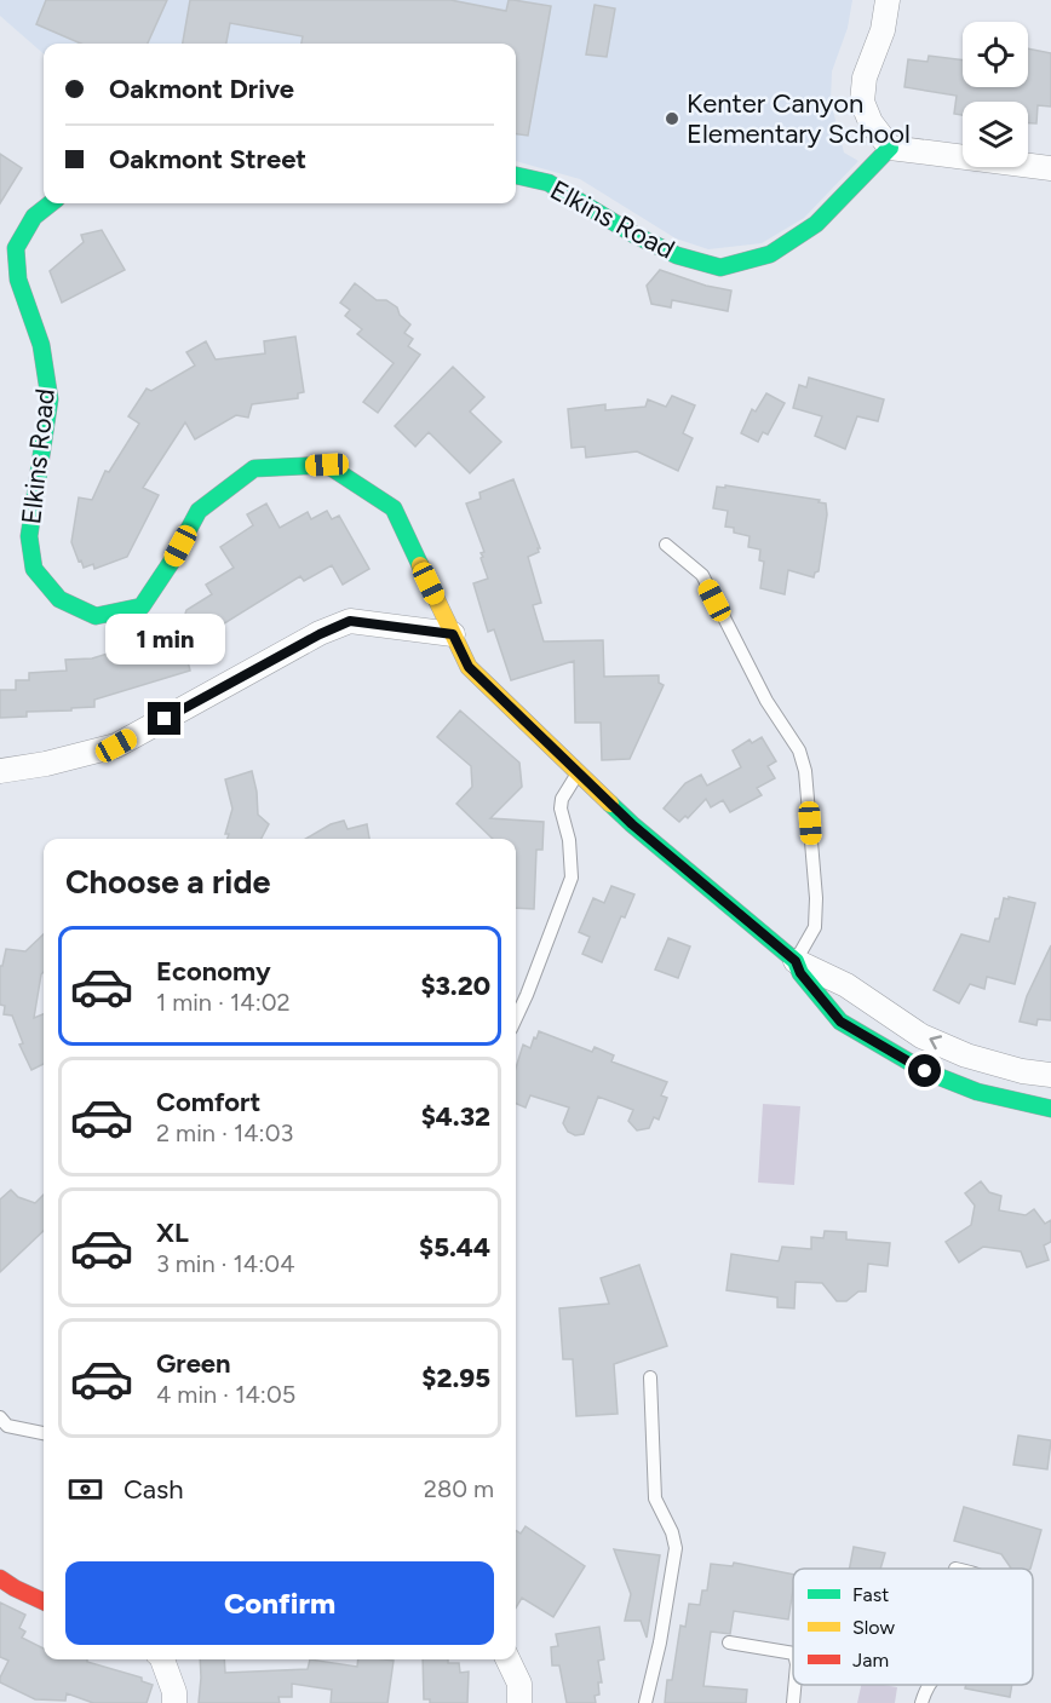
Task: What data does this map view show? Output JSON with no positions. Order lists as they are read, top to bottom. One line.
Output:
{"streets":{"street":["Elkins Road"]},"places":["Kenter Canyon Elementary School"],"legend":["Fast","Slow","Jam"],"page":{"banner":["Oakmont Drive","Oakmont Street"],"bubble":"1 min","heading":"Choose a ride","list":[{"name":"Economy","note":"1 min · 14:02","value":"$3.20"},{"name":"Comfort","note":"2 min · 14:03","value":"$4.32"},{"name":"XL","note":"3 min · 14:04","value":"$5.44"},{"name":"Green","note":"4 min · 14:05","value":"$2.95"}],"pay":["Cash","280 m"],"buttons":"Confirm"}}
